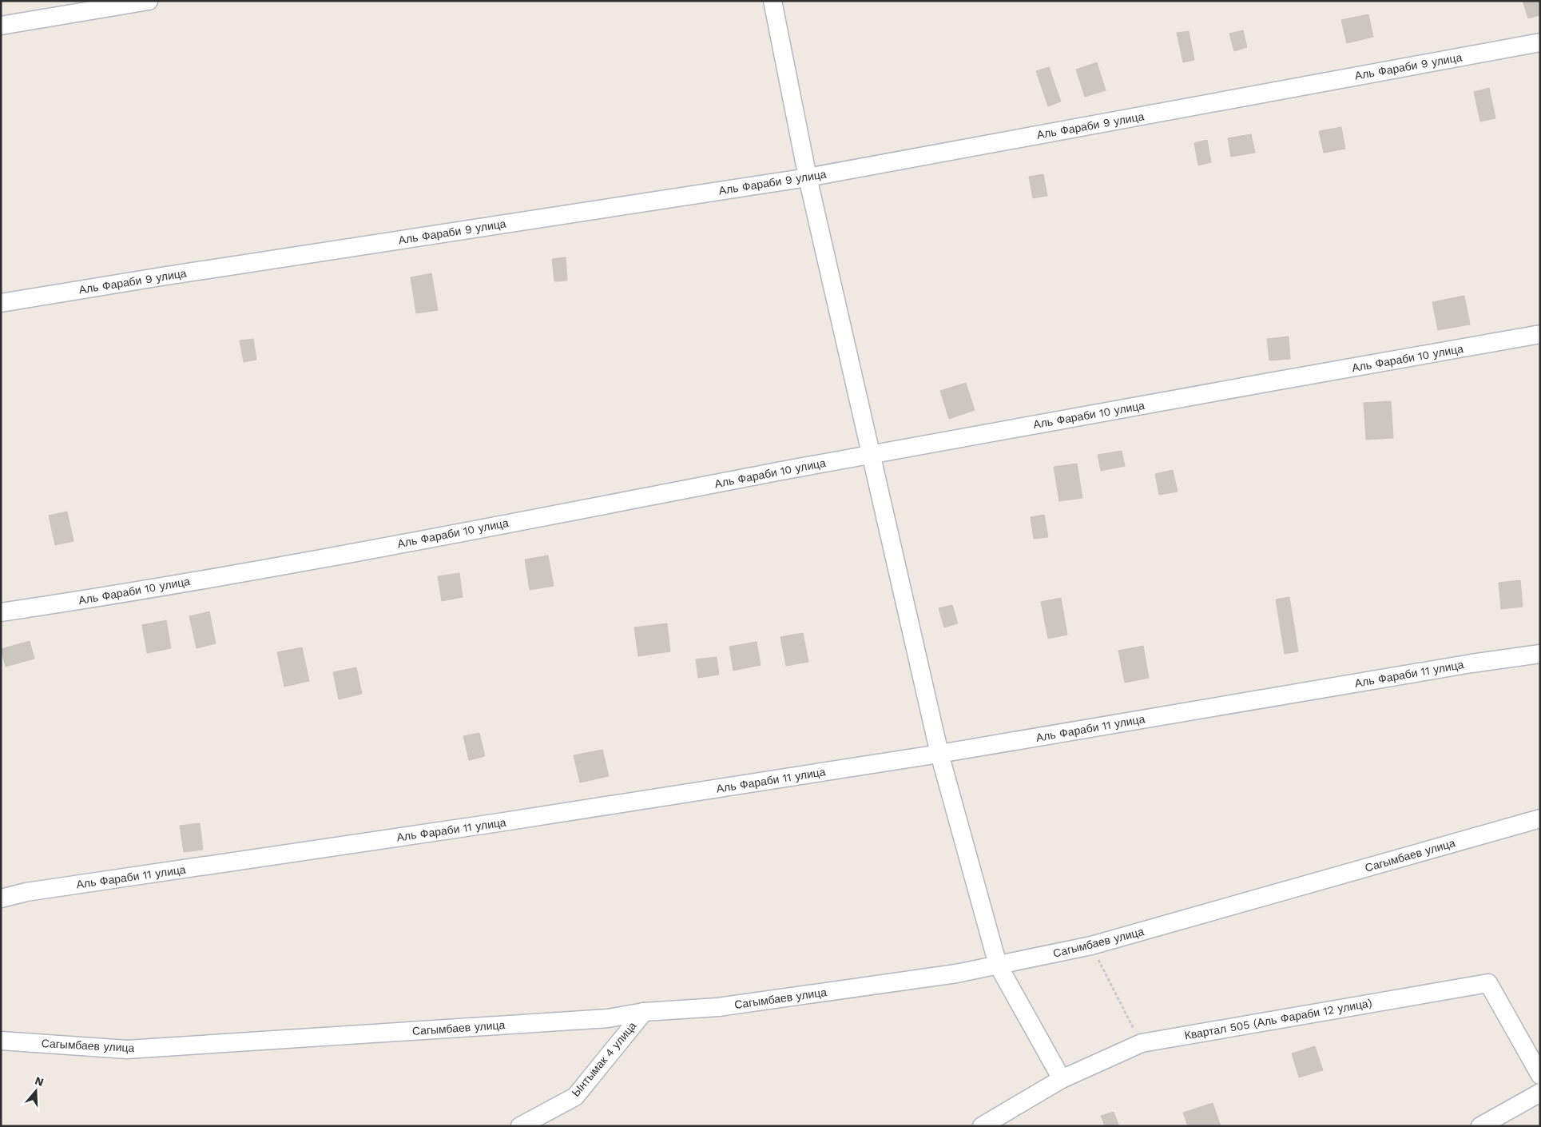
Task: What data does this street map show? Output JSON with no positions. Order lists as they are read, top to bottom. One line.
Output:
{"streets":{"street":["Аль Фараби 9 улица","Аль Фараби 10 улица","Аль Фараби 11 улица","Сагымбаев улица","Квартал 505 (Аль Фараби 12 улица)","Ынтымак 4 улица"]},"crossings":[["Сагымбаев улица","Ынтымак 4 улица"]],"north":"top"}
